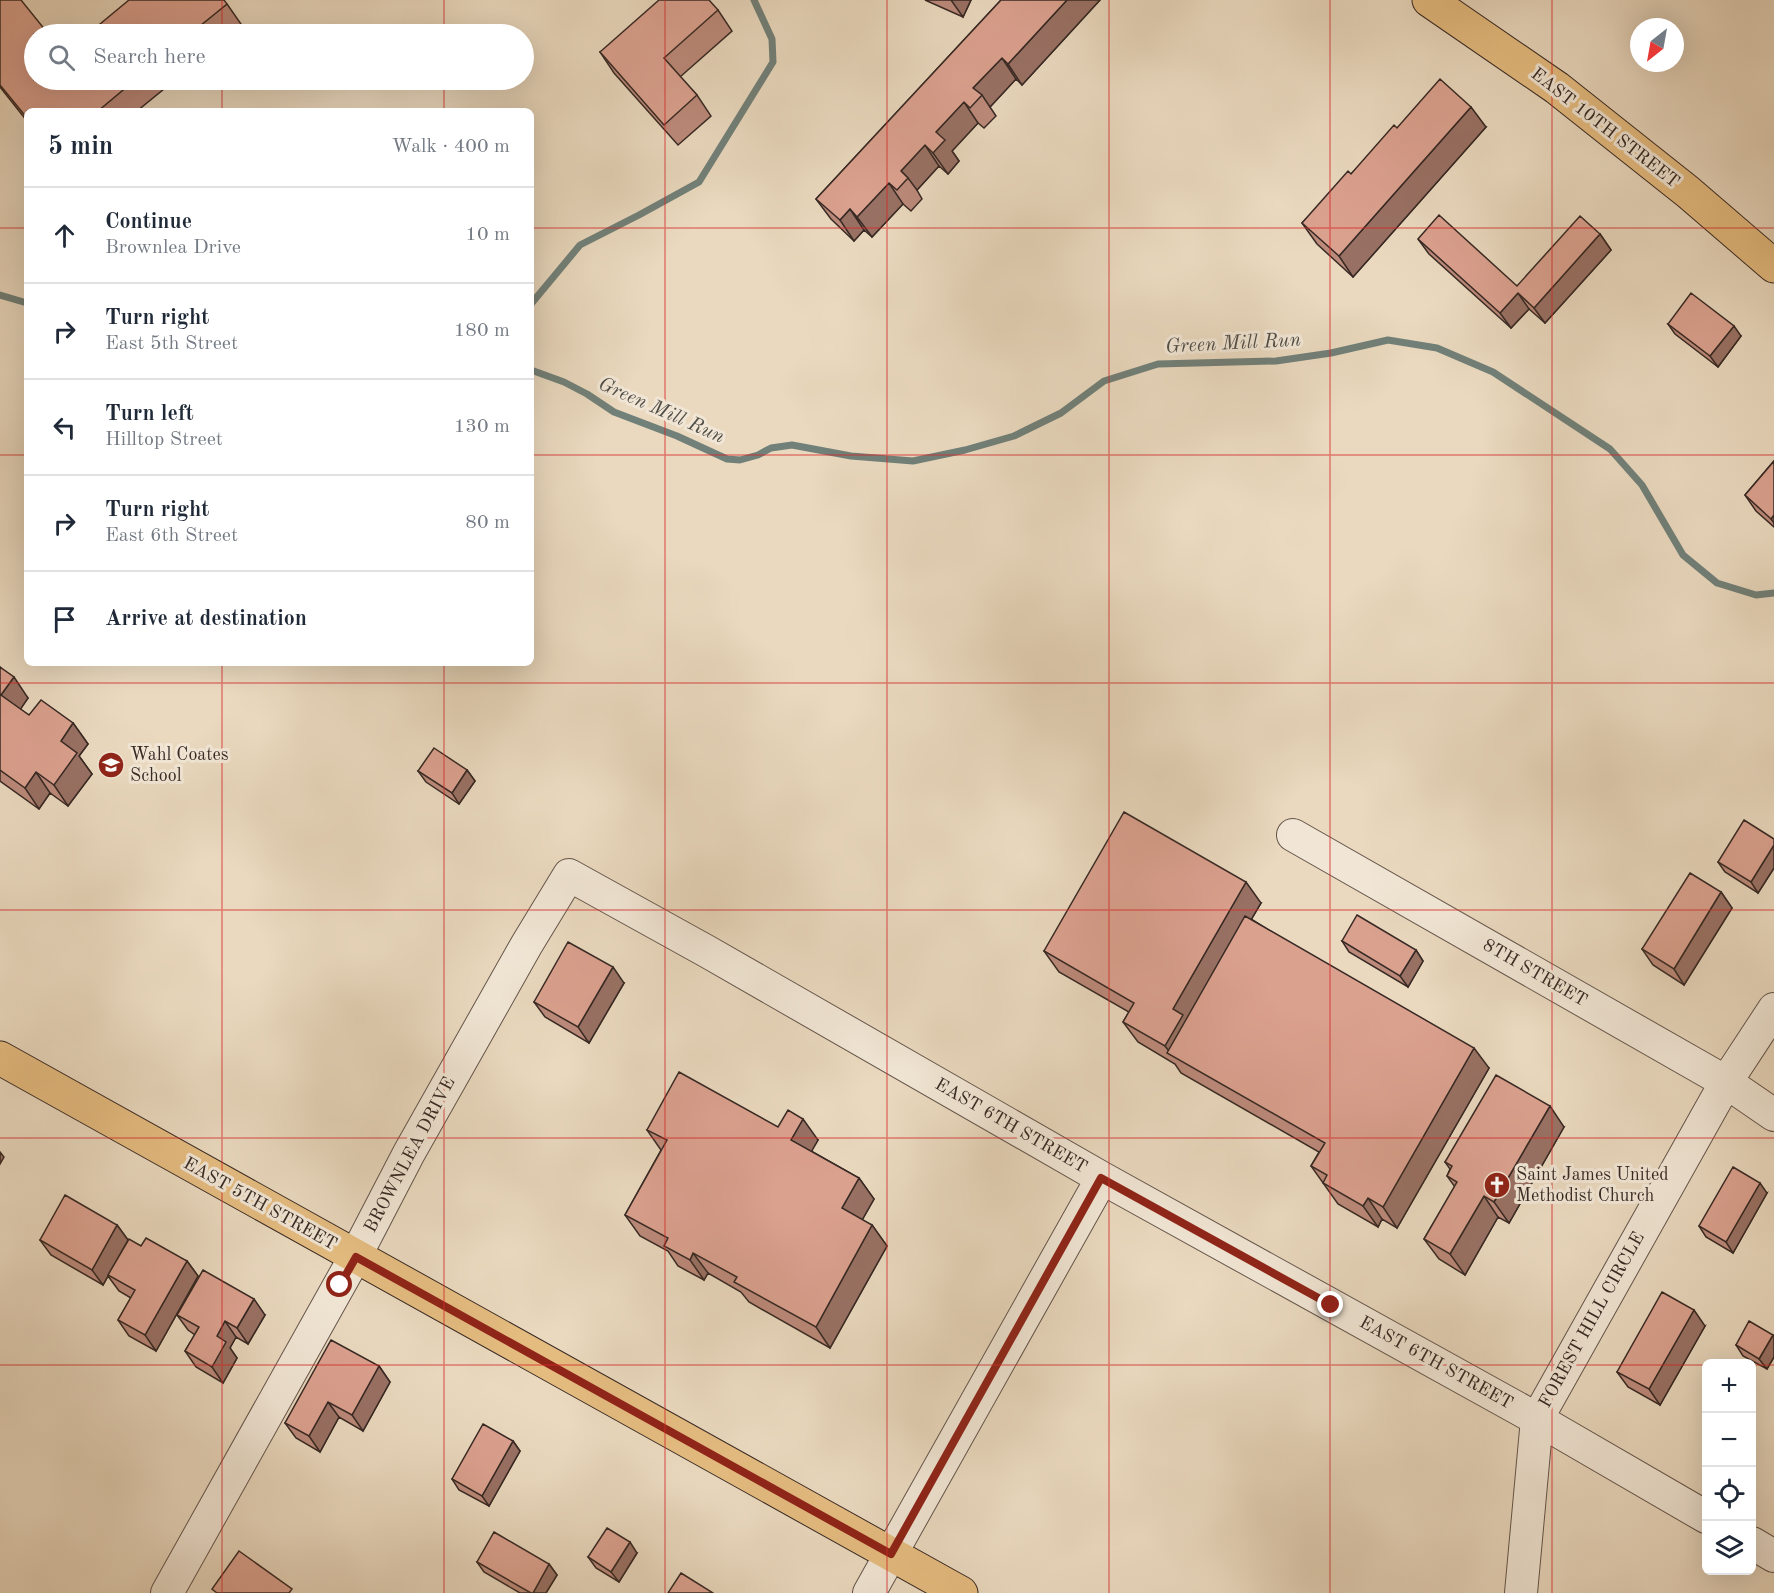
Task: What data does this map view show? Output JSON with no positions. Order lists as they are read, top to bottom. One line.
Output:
{"streets":{"main road":["EAST 10TH STREET","EAST 5TH STREET"],"street":["8TH STREET","EAST 6TH STREET","BROWNLEA DRIVE","FOREST HILL CIRCLE"]},"crossings":[["8TH STREET","FOREST HILL CIRCLE"],["EAST 6TH STREET","BROWNLEA DRIVE"],["EAST 6TH STREET","FOREST HILL CIRCLE"],["BROWNLEA DRIVE","EAST 5TH STREET"]],"water":["Green Mill Run"],"places":{"school or university":["Wahl Coates School"],"church":["Saint James United Methodist Church"]},"north":"bottom left","page":{"search":"Search here","heading":["5 min","Walk · 400 m"],"list":[["Continue","Brownlea Drive","10 m"],["Turn right","East 5th Street","180 m"],["Turn left","Hilltop Street","130 m"],["Turn right","East 6th Street","80 m"],"Arrive at destination"],"map_buttons":["+","−"]}}
